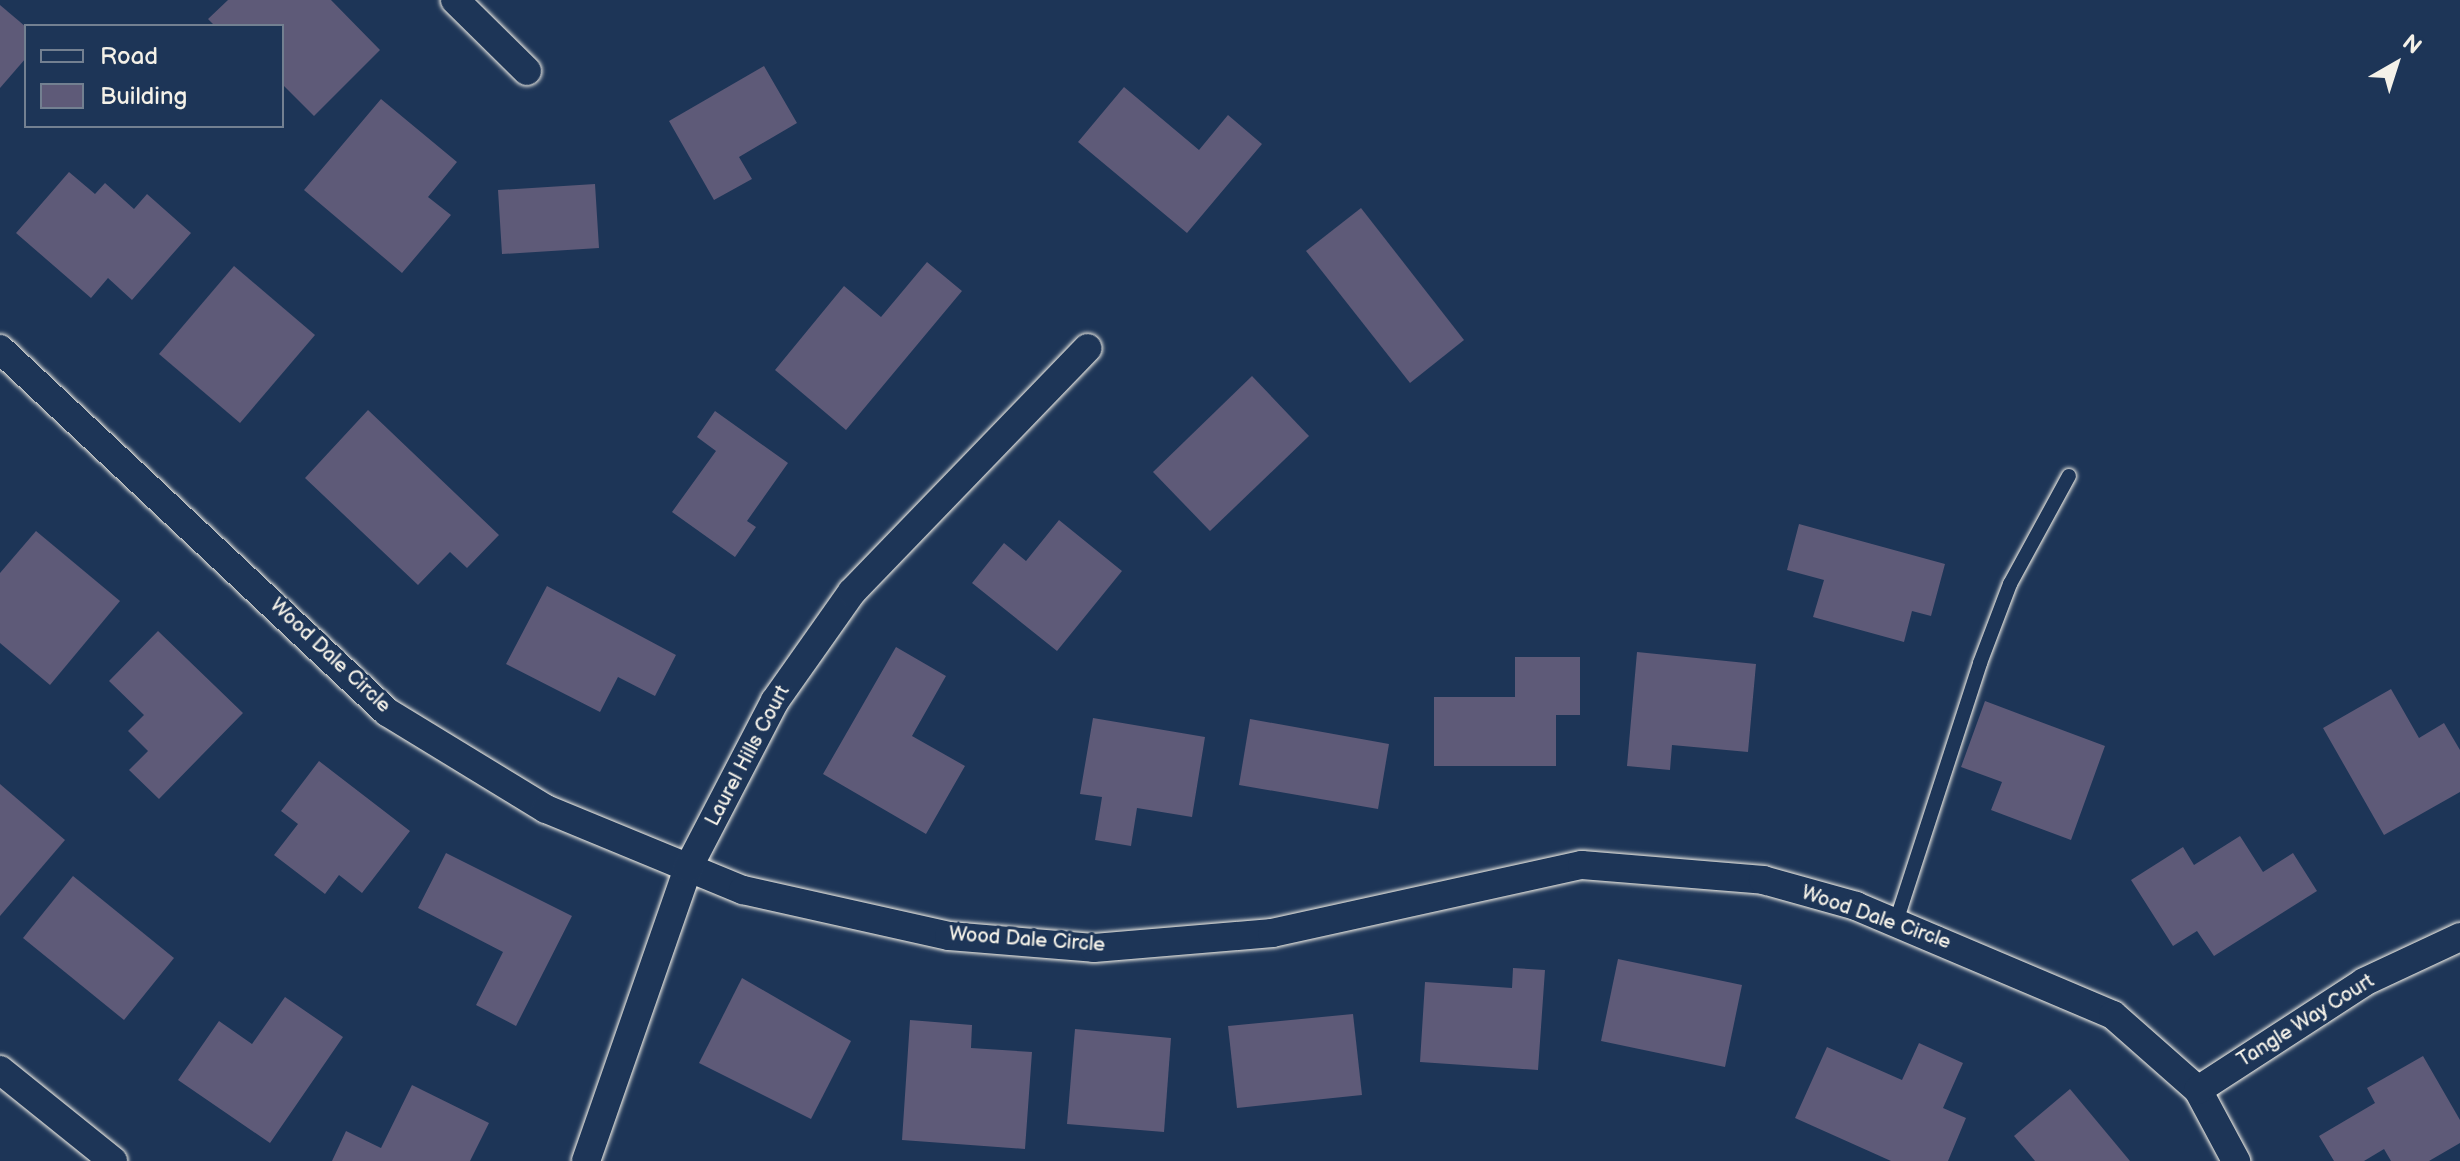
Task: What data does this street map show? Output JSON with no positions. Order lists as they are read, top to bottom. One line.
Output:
{"streets":{"street":["Wood Dale Circle","Laurel Hills Court","Tangle Way Court"]},"crossings":[["Wood Dale Circle","Laurel Hills Court"],["Wood Dale Circle","Tangle Way Court"]],"legend":["Road","Building"],"north":"top right"}
